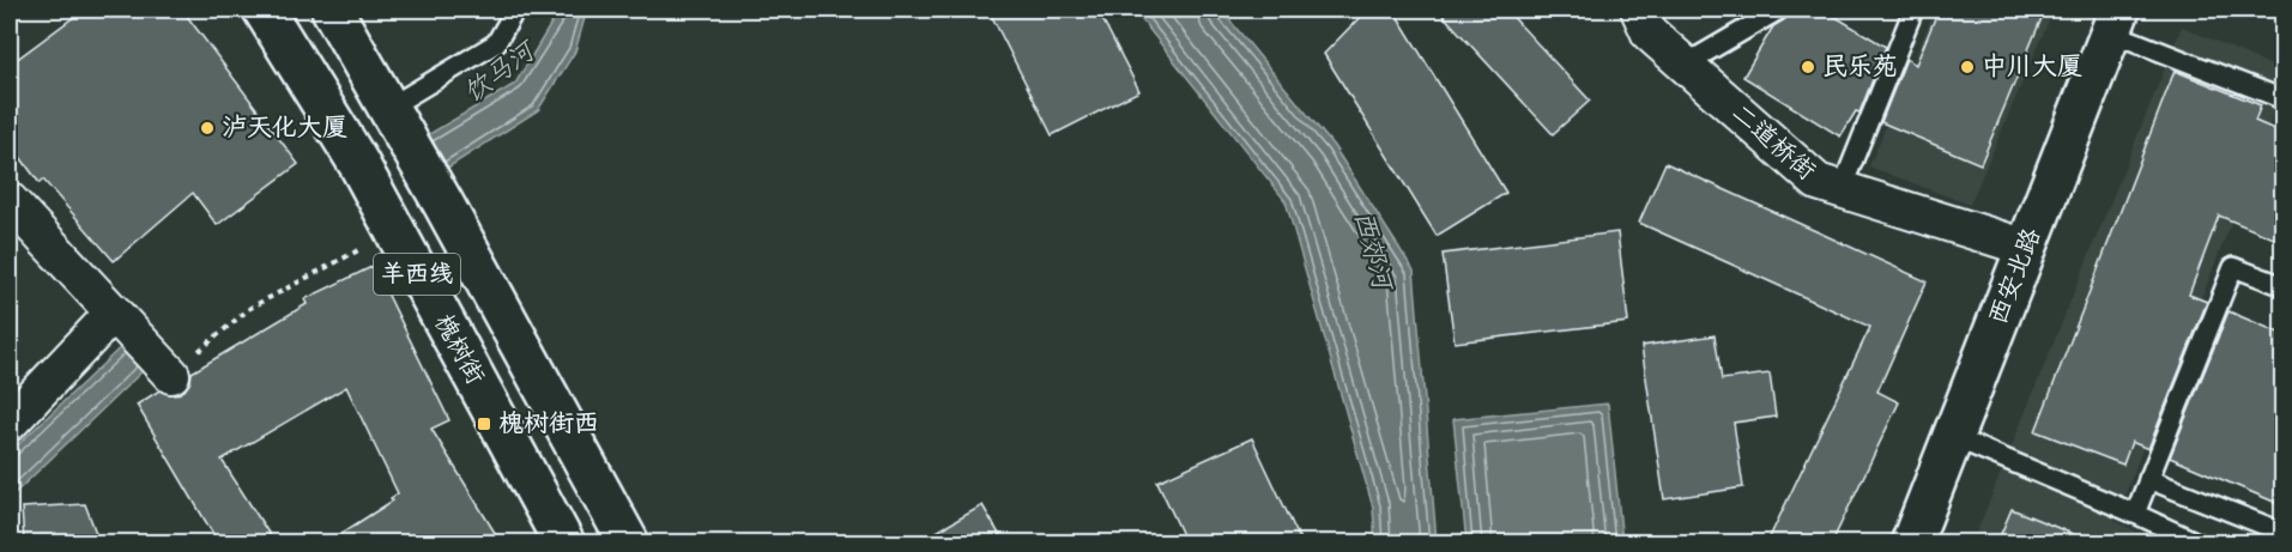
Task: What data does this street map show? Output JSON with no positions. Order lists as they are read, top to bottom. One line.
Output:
{"streets":{"main road":["羊西线","西安北路","槐树街"],"street":["二道桥街"]},"crossings":[["二道桥街","西安北路"]],"water":["饮马河","西郊河"],"places":{"other":["民乐苑","中川大厦","泸天化大厦"],"transit":["槐树街西"]}}
